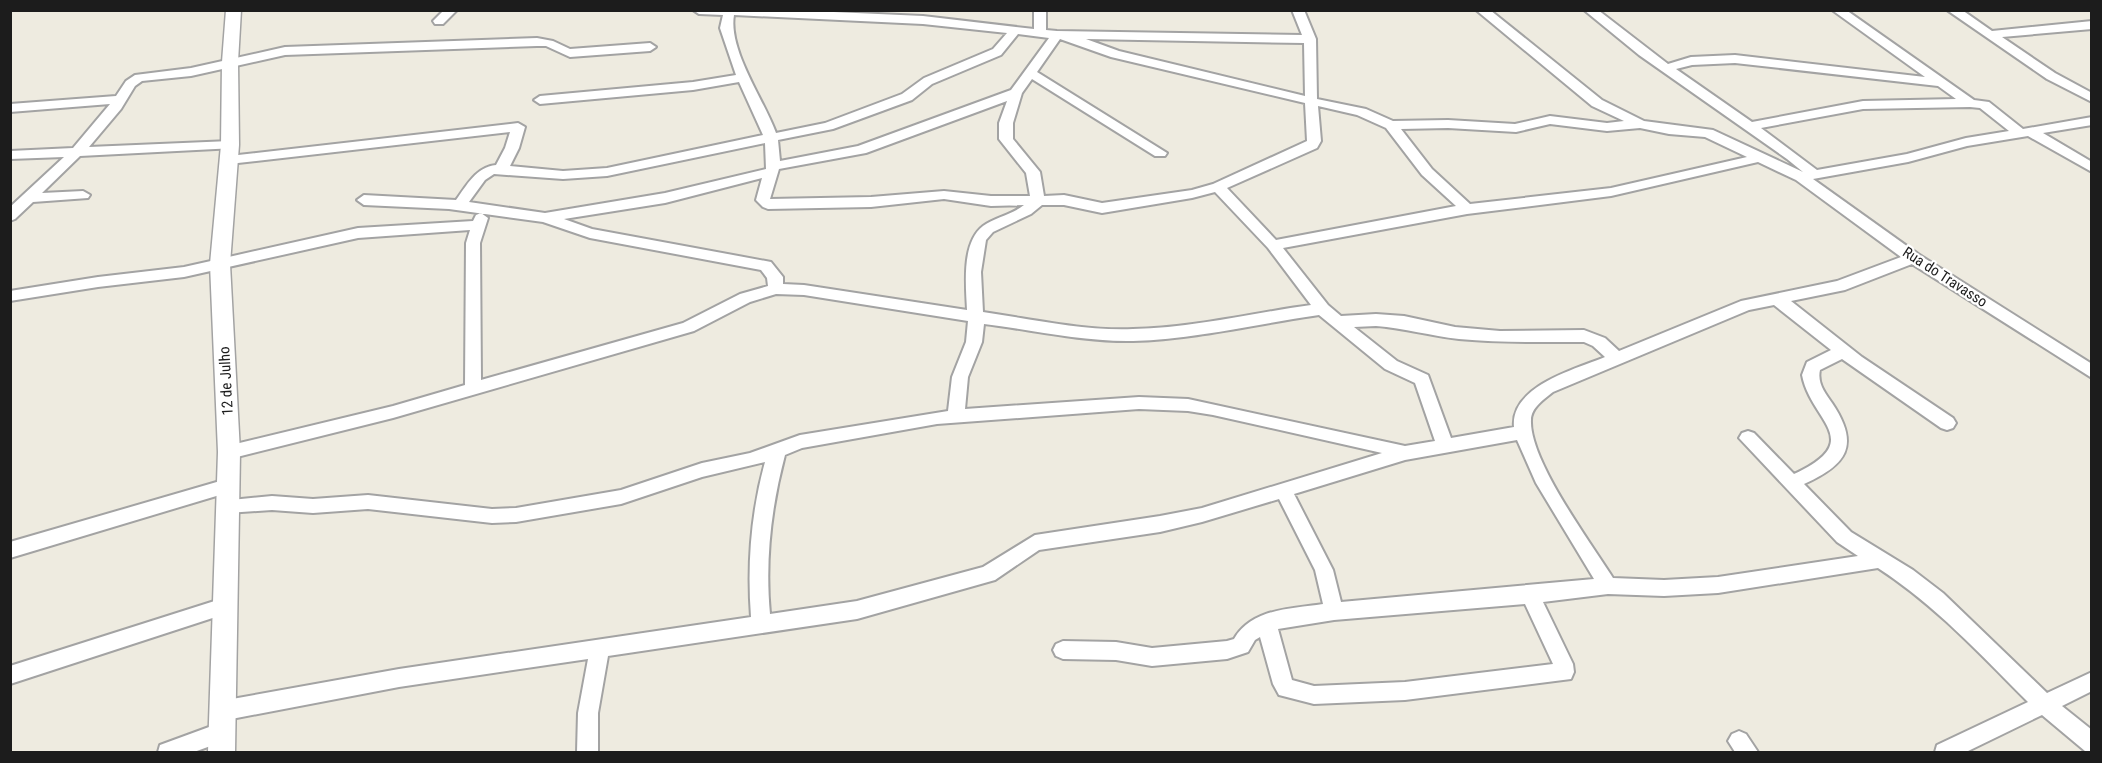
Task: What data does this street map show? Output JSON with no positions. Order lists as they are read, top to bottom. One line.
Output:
{"streets":{"street":["Rua do Travasso","12 de Julho"]}}
